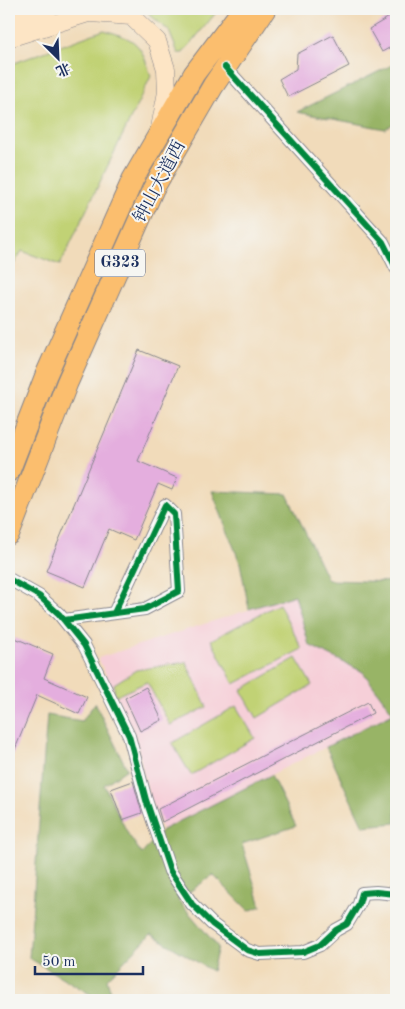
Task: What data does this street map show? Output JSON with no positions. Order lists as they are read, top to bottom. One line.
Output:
{"streets":{"highway":["钟山大道西","G323"]},"scale_bar":"50 m","north":"bottom right"}
